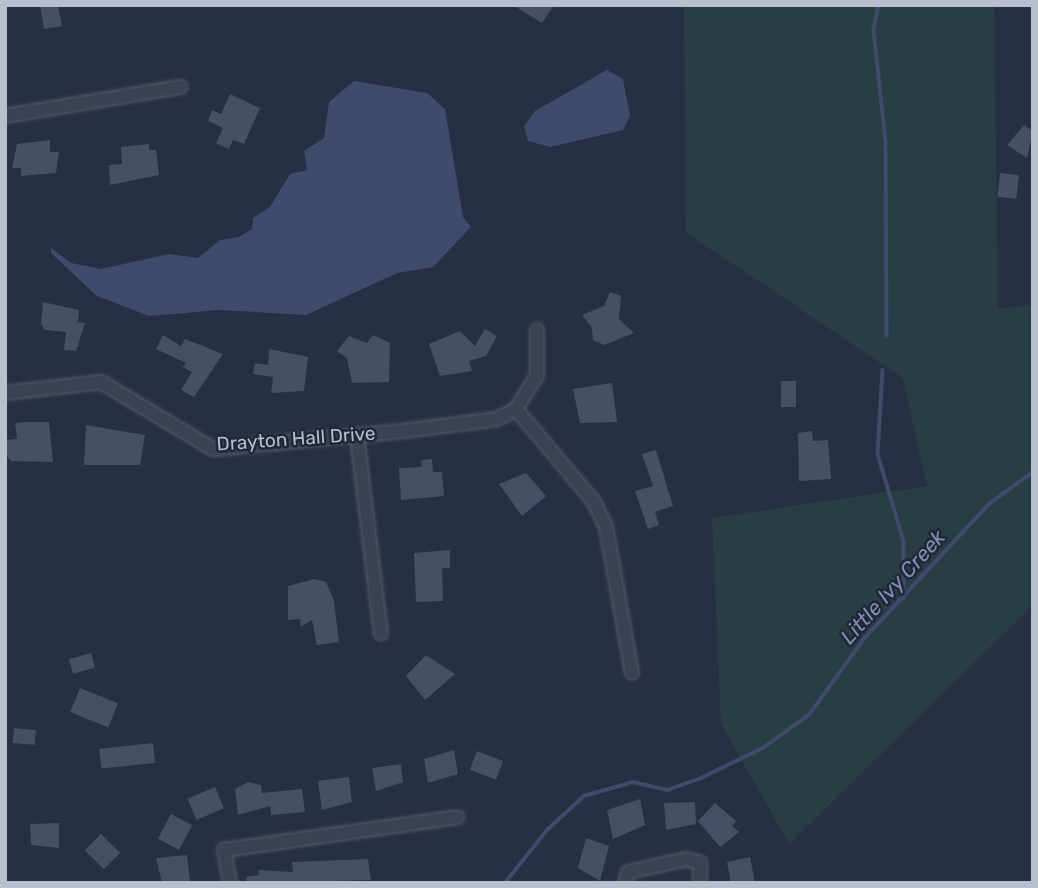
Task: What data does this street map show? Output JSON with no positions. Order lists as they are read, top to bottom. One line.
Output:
{"streets":{"street":["Drayton Hall Drive"]},"water":["Little Ivy Creek"]}
